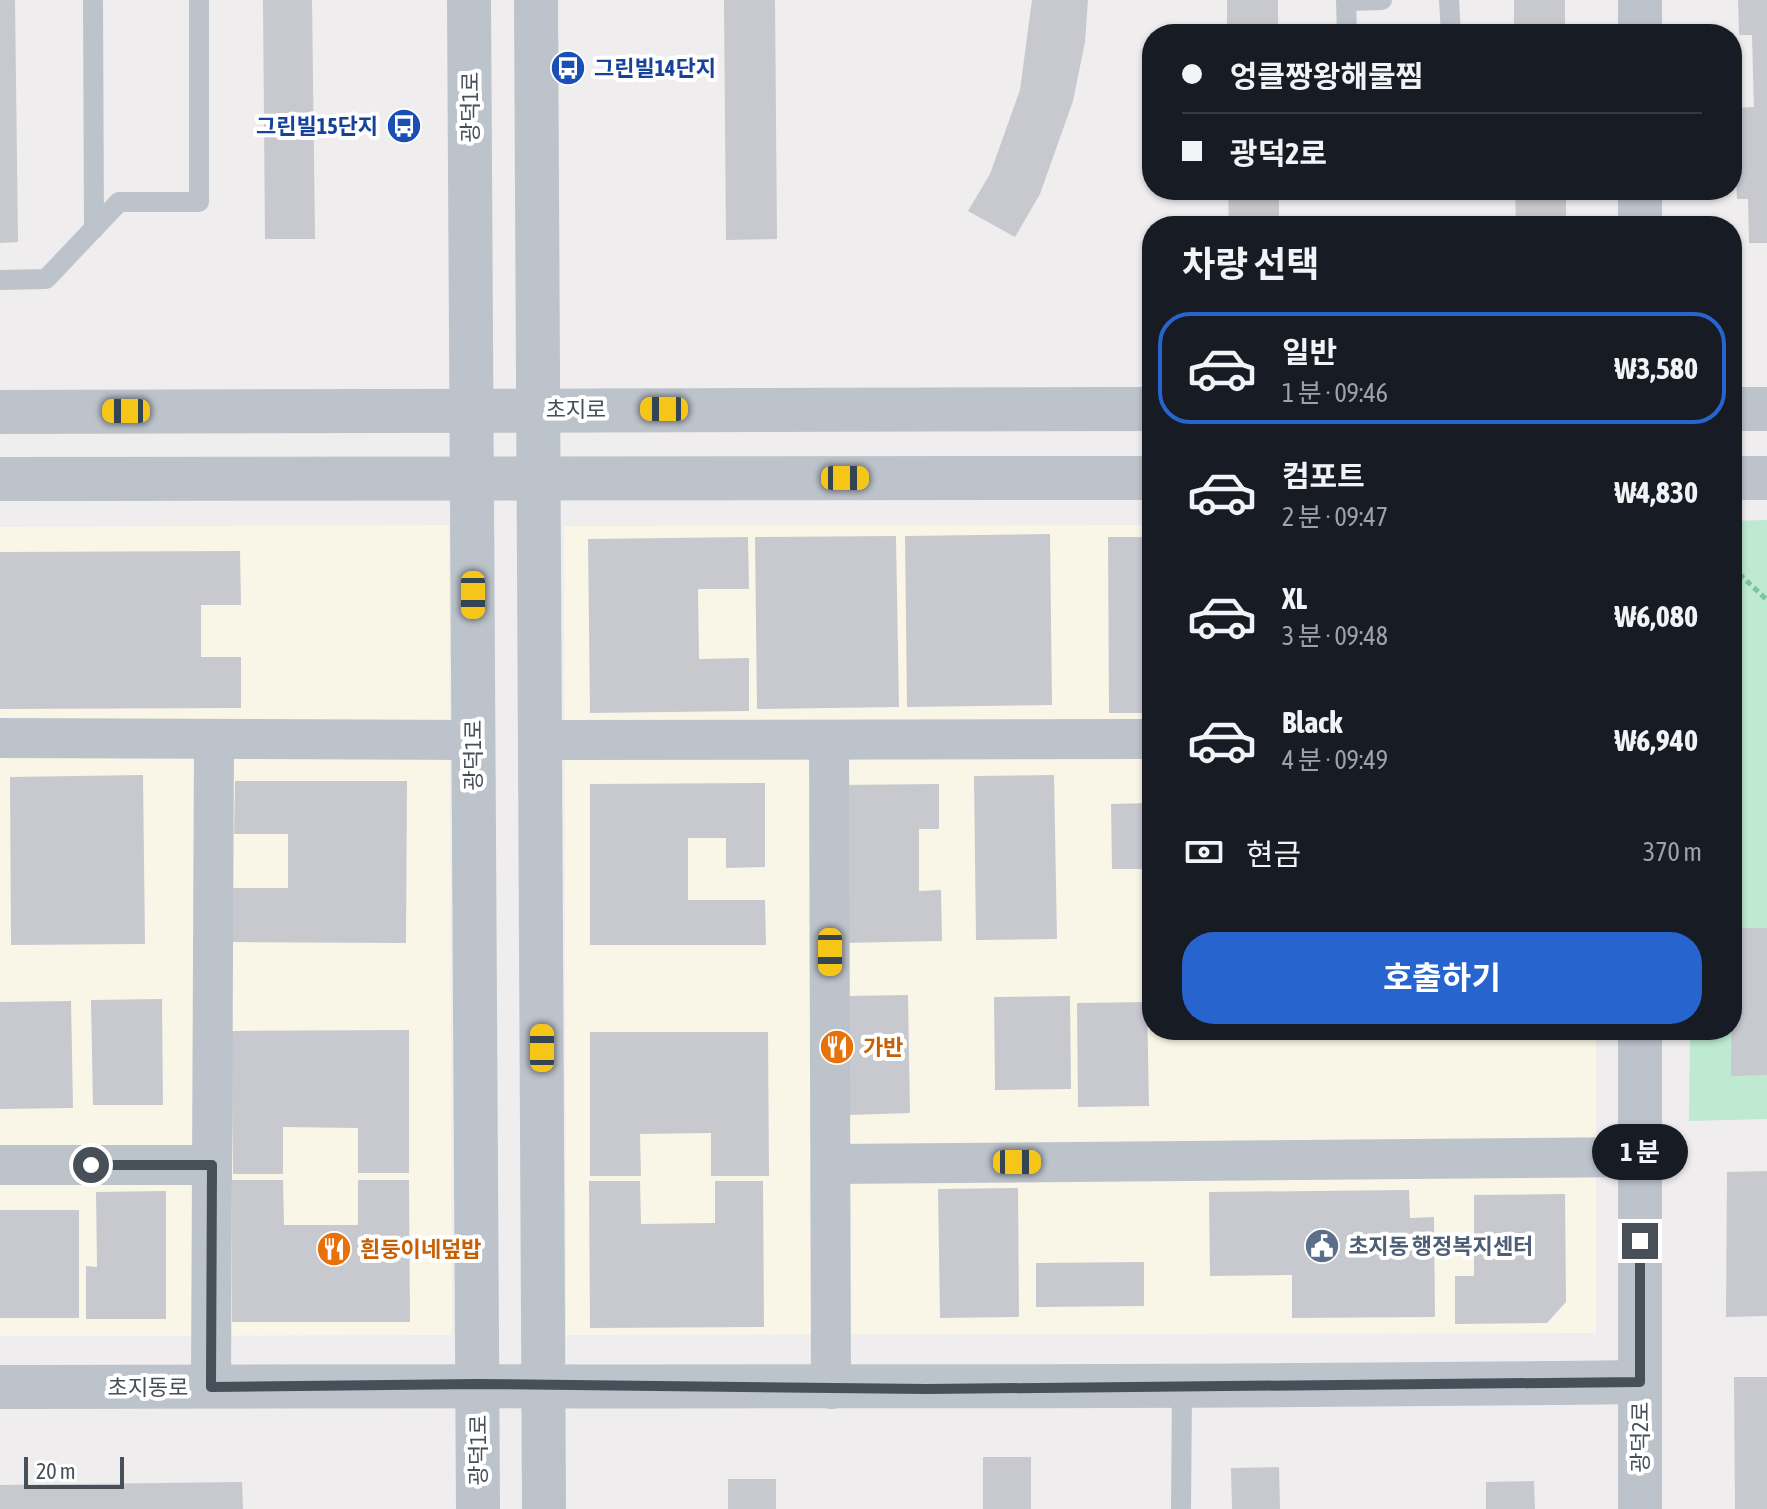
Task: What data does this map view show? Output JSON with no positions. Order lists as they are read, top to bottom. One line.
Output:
{"streets":{"street":["광덕1로","초지로","초지동로","광덕2로"]},"crossings":[["광덕1로","초지로"],["광덕1로","초지동로"],["초지동로","광덕2로"]],"places":{"bus stop":["그린빌14단지","그린빌15단지"],"restaurant":["가반","흰둥이네덮밥"],"public building":["초지동 행정복지센터"]},"scale_bar":"20 m","page":{"banner":["엉클짱왕해물찜","광덕2로"],"heading":"차량 선택","list":[{"name":"일반","note":"1 분 · 09:46","value":"₩3,580"},{"name":"컴포트","note":"2 분 · 09:47","value":"₩4,830"},{"name":"XL","note":"3 분 · 09:48","value":"₩6,080"},{"name":"Black","note":"4 분 · 09:49","value":"₩6,940"}],"pay":["현금","370 m"],"buttons":"호출하기","bubble":"1 분","scale":"20 m"}}
